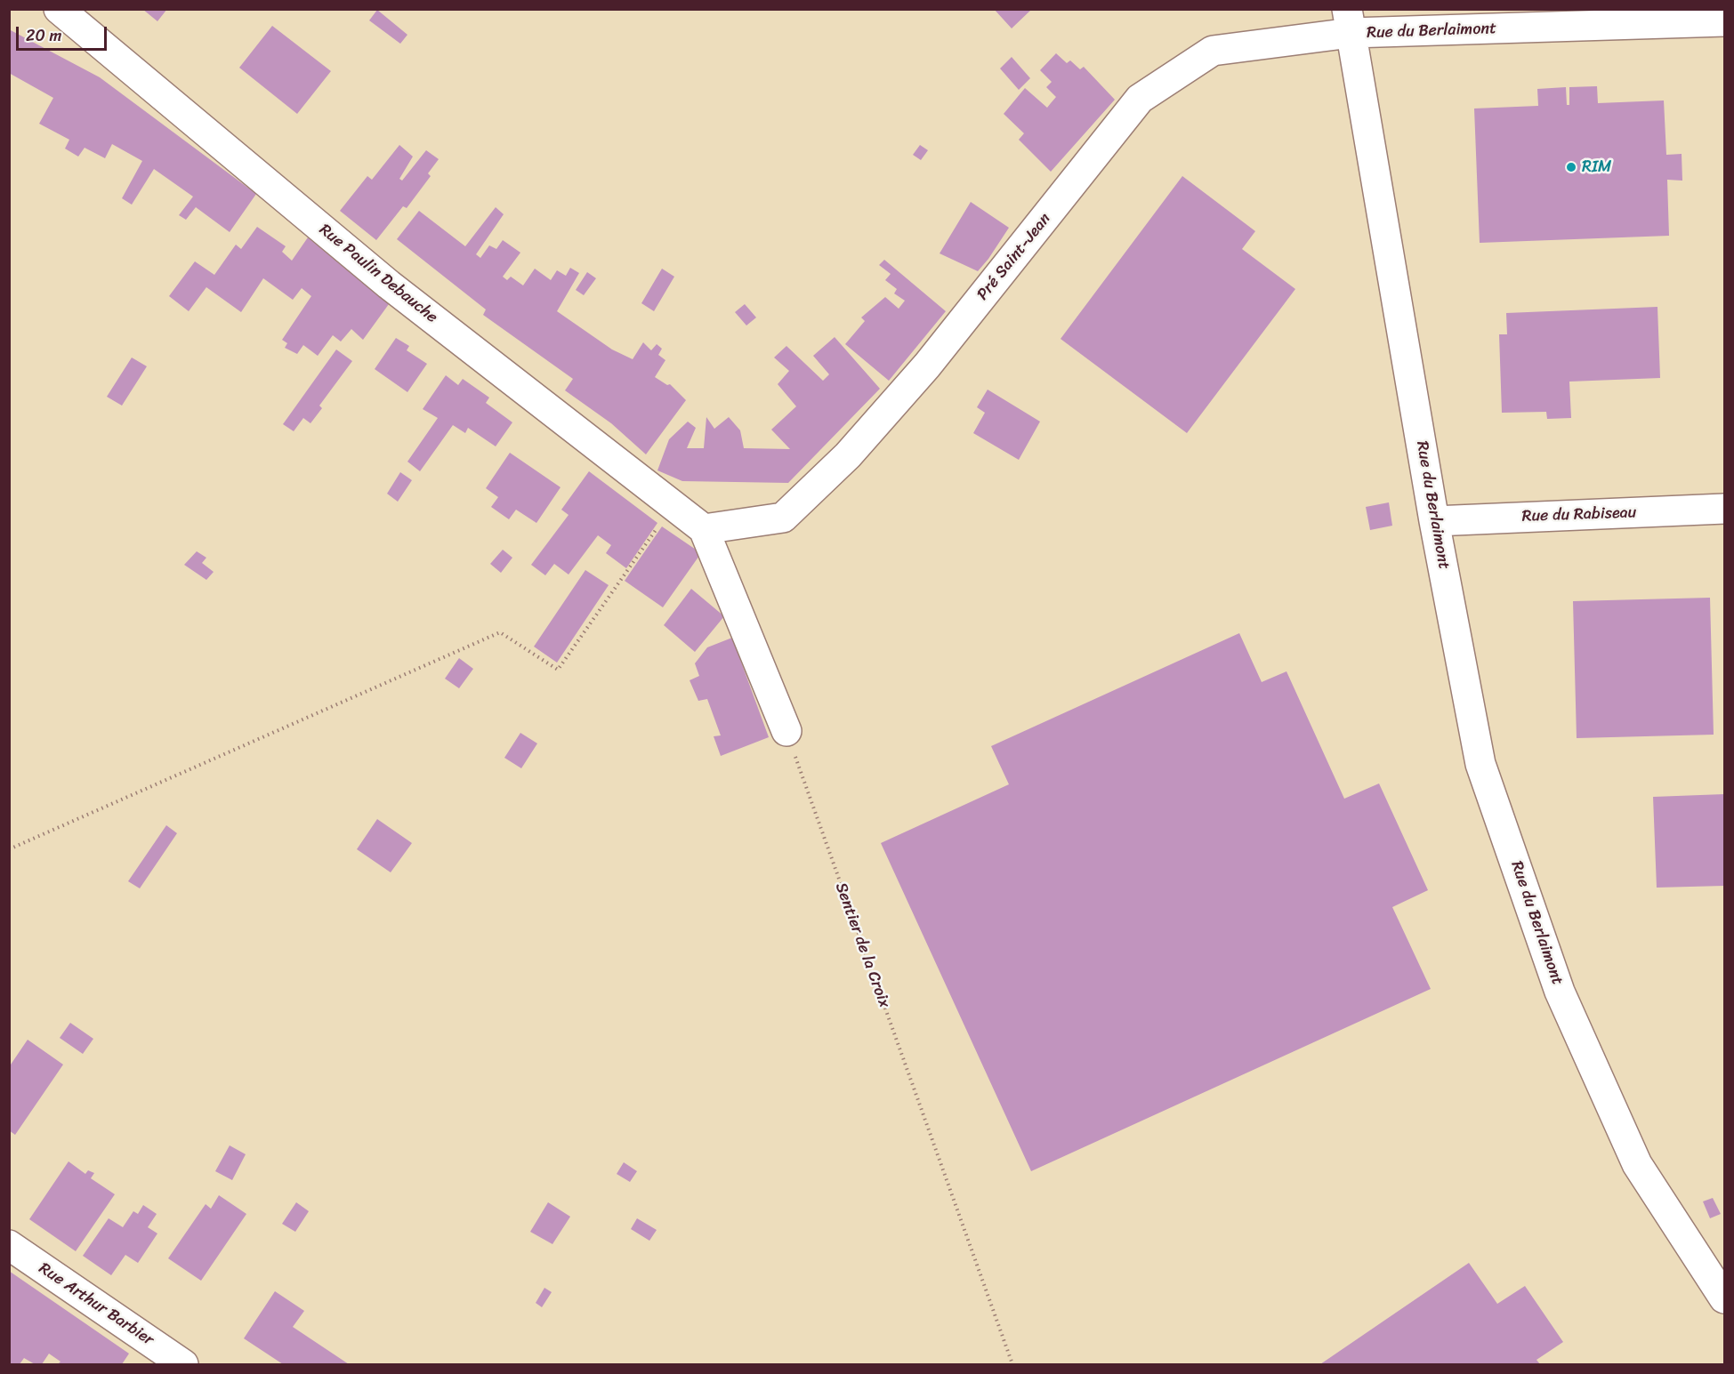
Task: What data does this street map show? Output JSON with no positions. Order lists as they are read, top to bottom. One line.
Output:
{"streets":{"street":["Rue du Berlaimont","Pré Saint-Jean","Rue Paulin Debauche","Rue du Rabiseau","Rue Arthur Barbier"],"path":["Sentier de la Croix"]},"crossings":[["Rue du Berlaimont","Pré Saint-Jean"],["Rue du Berlaimont","Rue du Rabiseau"],["Pré Saint-Jean","Rue Paulin Debauche"]],"places":["RIM"],"scale_bar":"20 m"}
